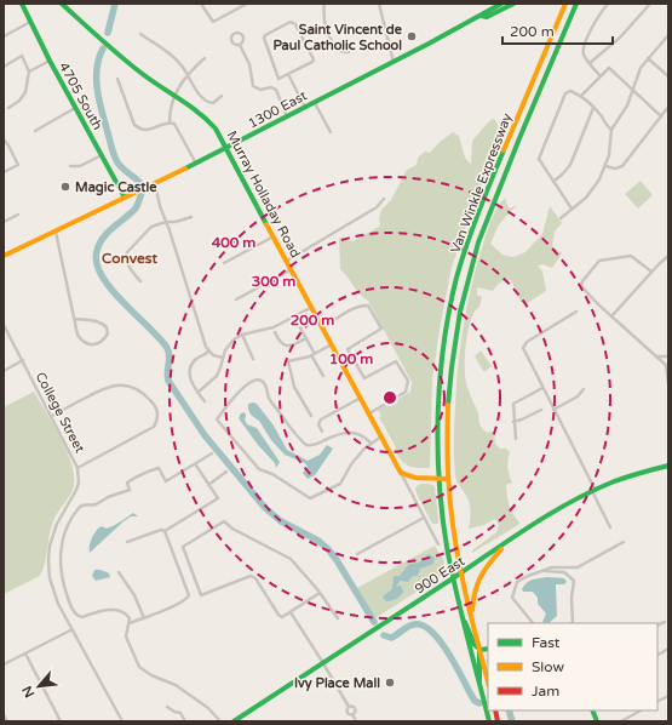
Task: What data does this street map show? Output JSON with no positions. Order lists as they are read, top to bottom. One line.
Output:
{"streets":{"main road":["4705 South","1300 East","Van Winkle Expressway","Murray Holladay Road","900 East"],"street":["College Street"]},"crossings":[["4705 South","1300 East"],["1300 East","Murray Holladay Road"],["Van Winkle Expressway","900 East"]],"districts":["Convest"],"places":["Saint Vincent de Paul Catholic School","Magic Castle","Ivy Place Mall"],"legend":["Fast","Slow","Jam"],"scale_bar":"200 m","north":"bottom left","rings":["400 m","300 m","200 m","100 m"]}
